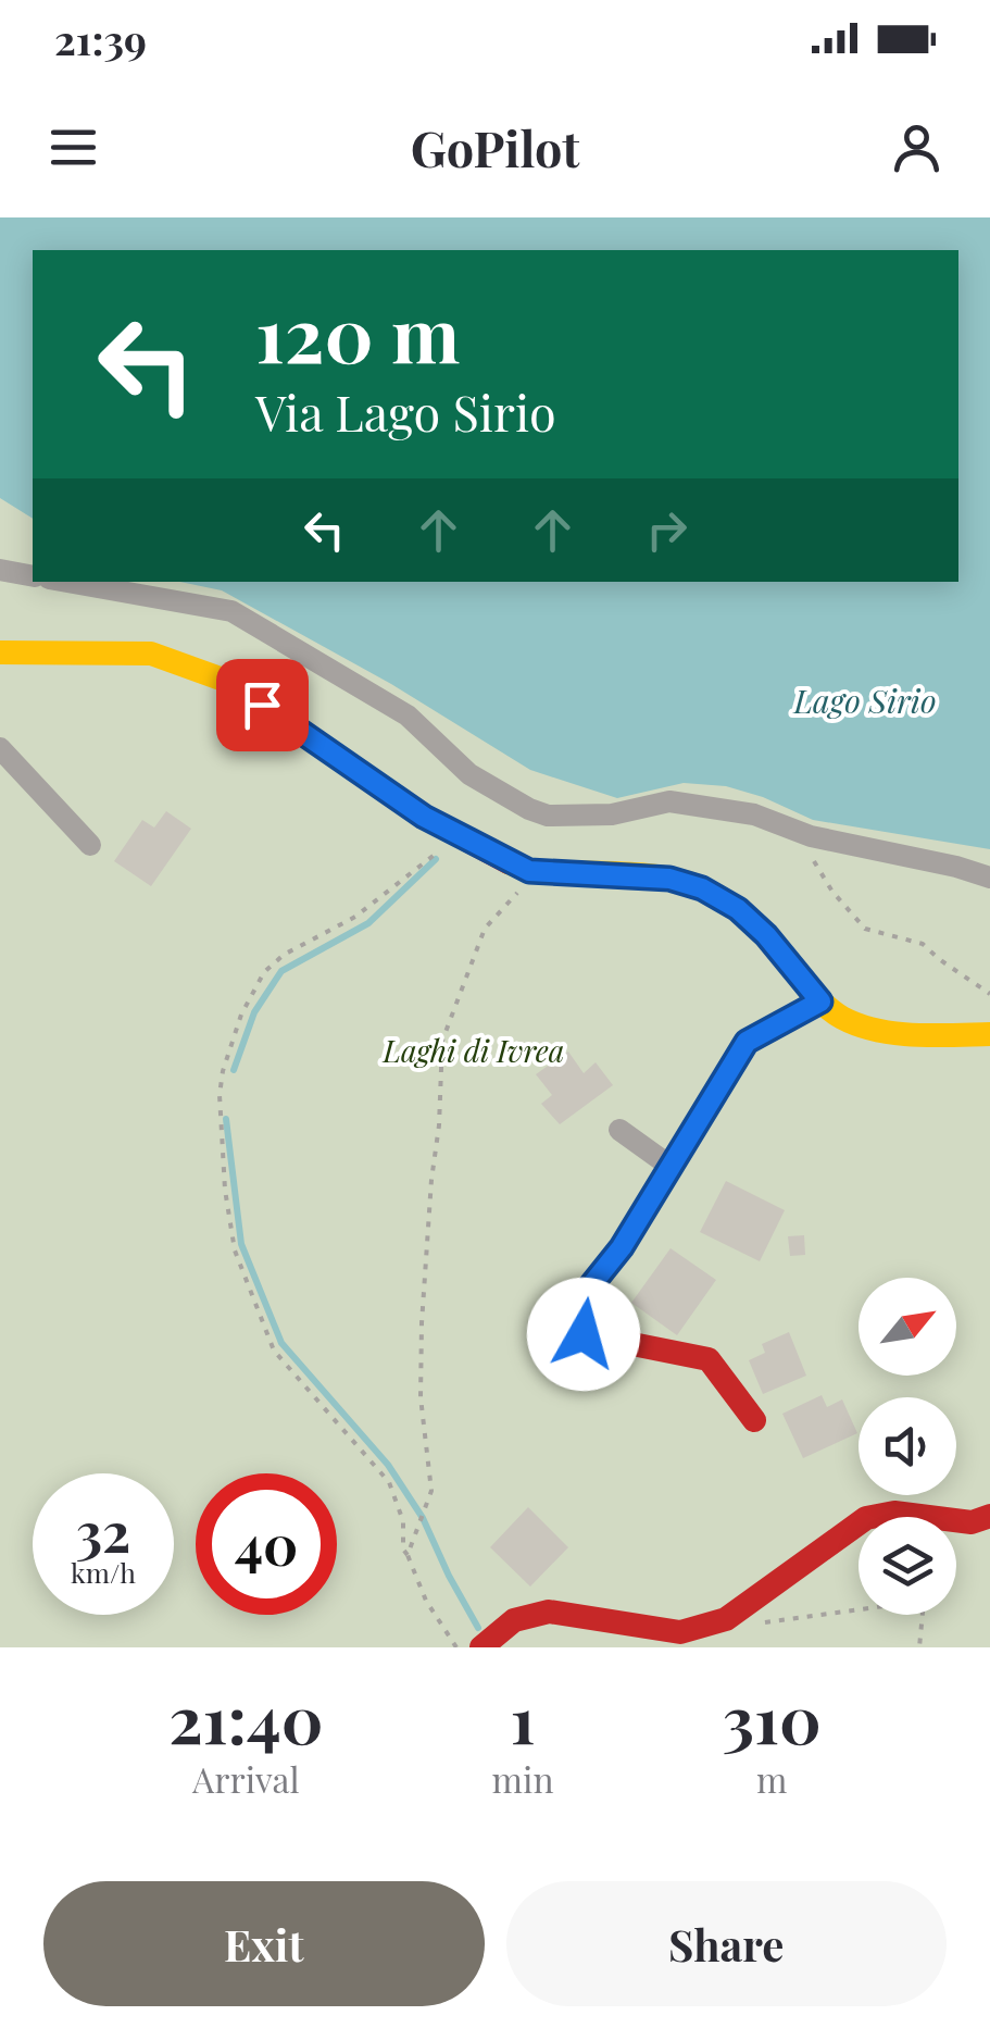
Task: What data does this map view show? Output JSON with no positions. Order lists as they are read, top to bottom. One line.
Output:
{"water":["Lago Sirio"],"parks":["Laghi di Ivrea"],"north":"top right","page":{"status":"21:39","header":"GoPilot","turn":["120 m","Via Lago Sirio"],"speed":"32 km/h","limit":"40","eta":["21:40","Arrival","1","min","310","m"],"buttons":["Exit","Share"]}}
